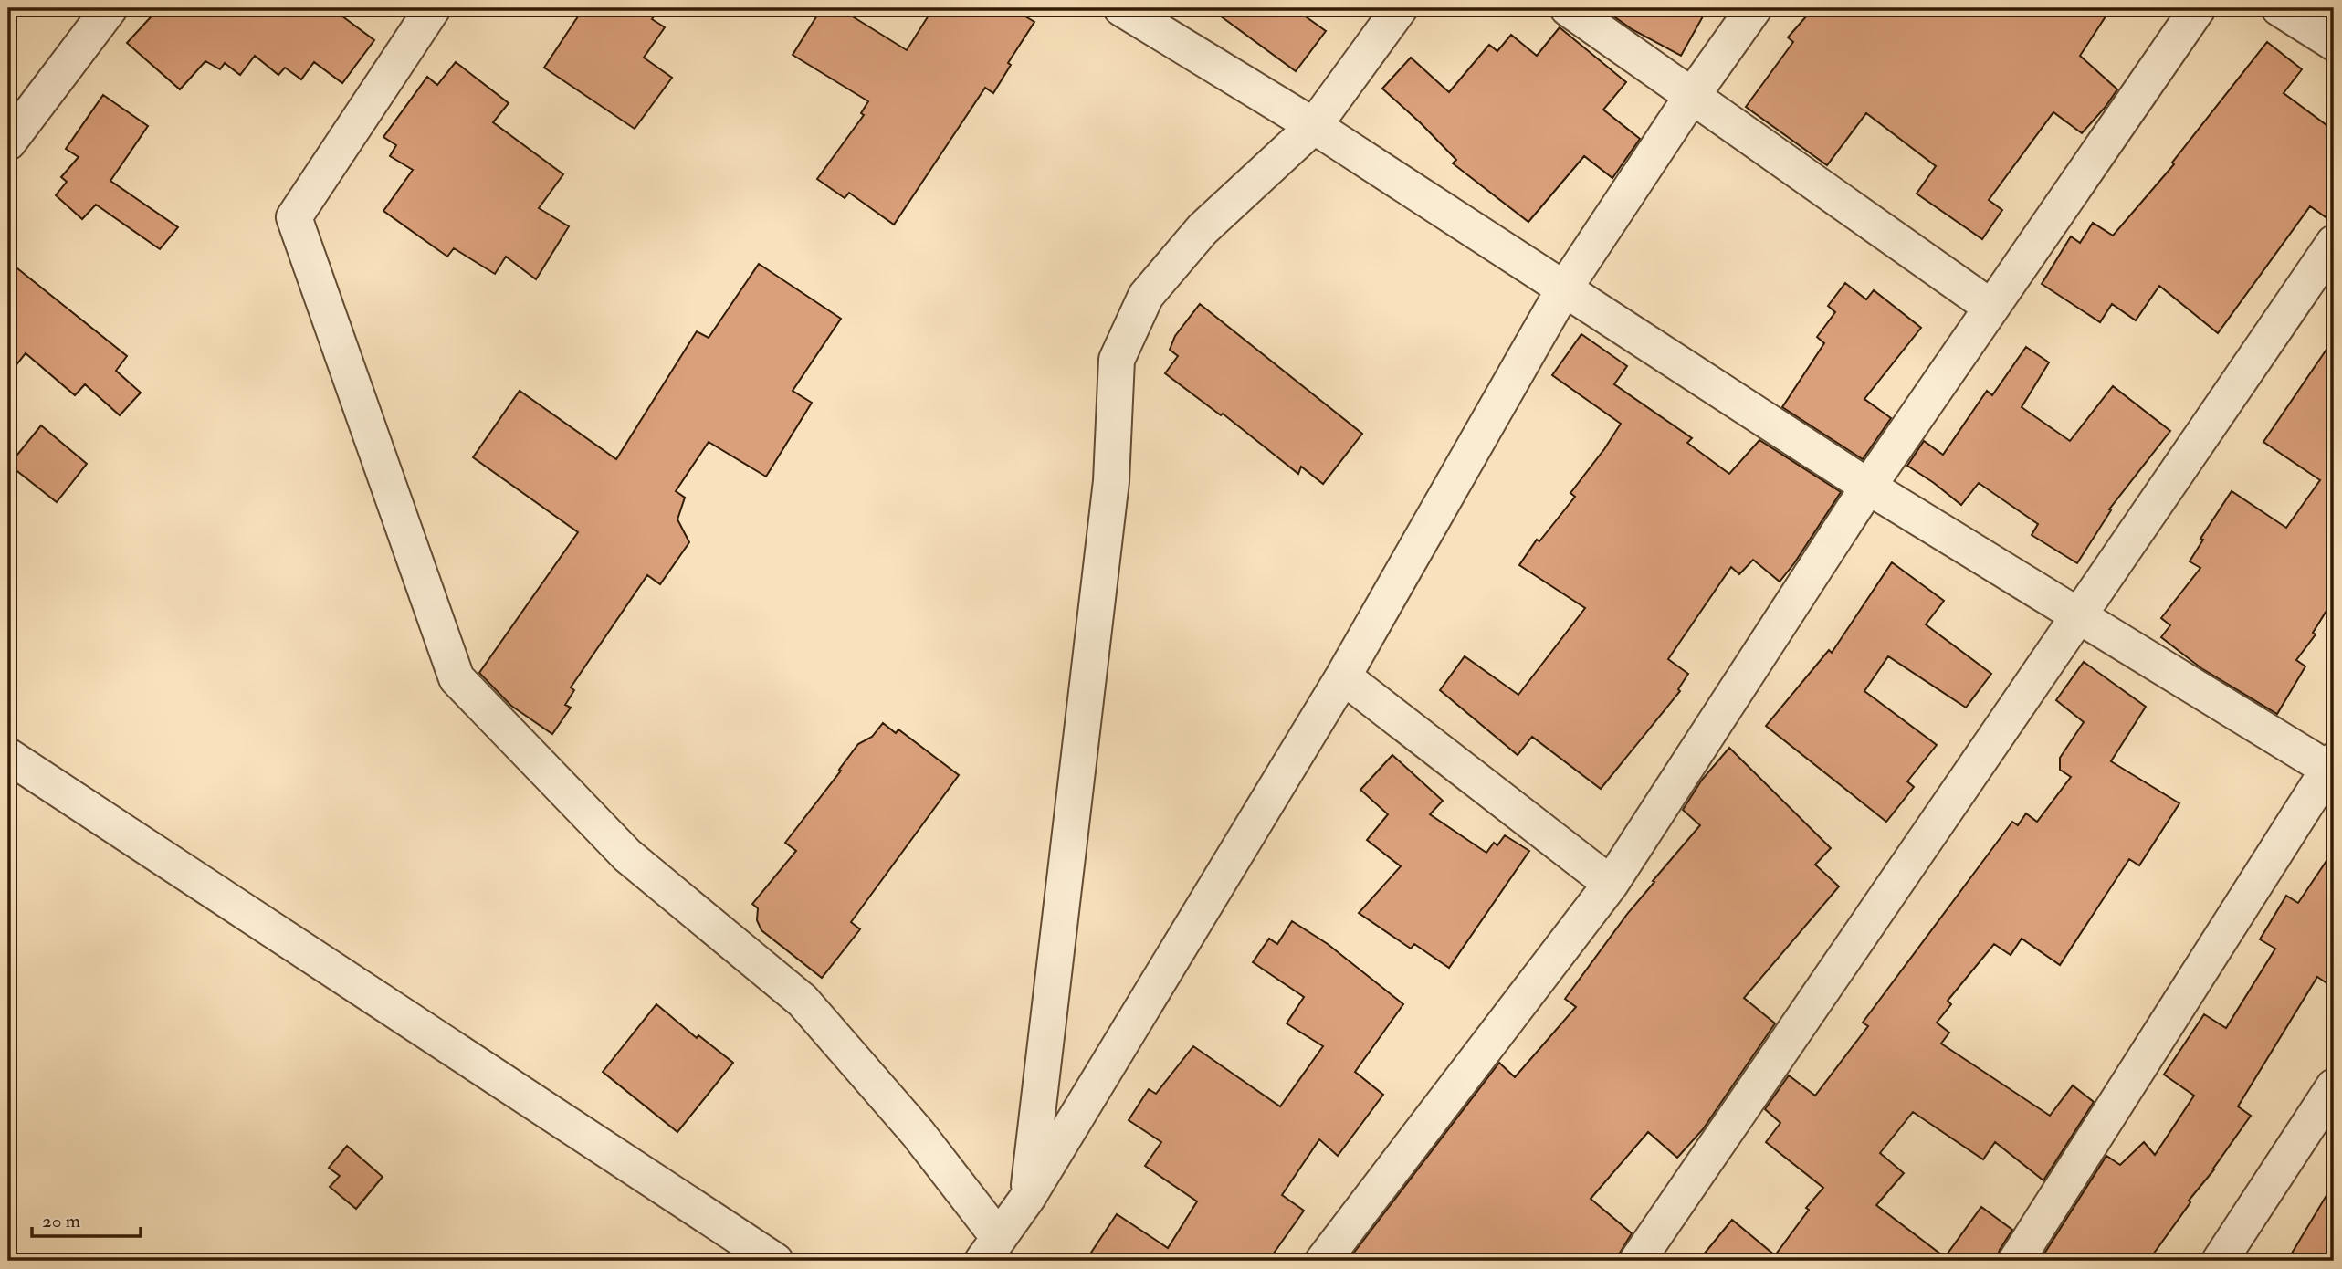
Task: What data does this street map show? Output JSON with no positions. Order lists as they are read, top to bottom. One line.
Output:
{"scale_bar":"20 m"}
